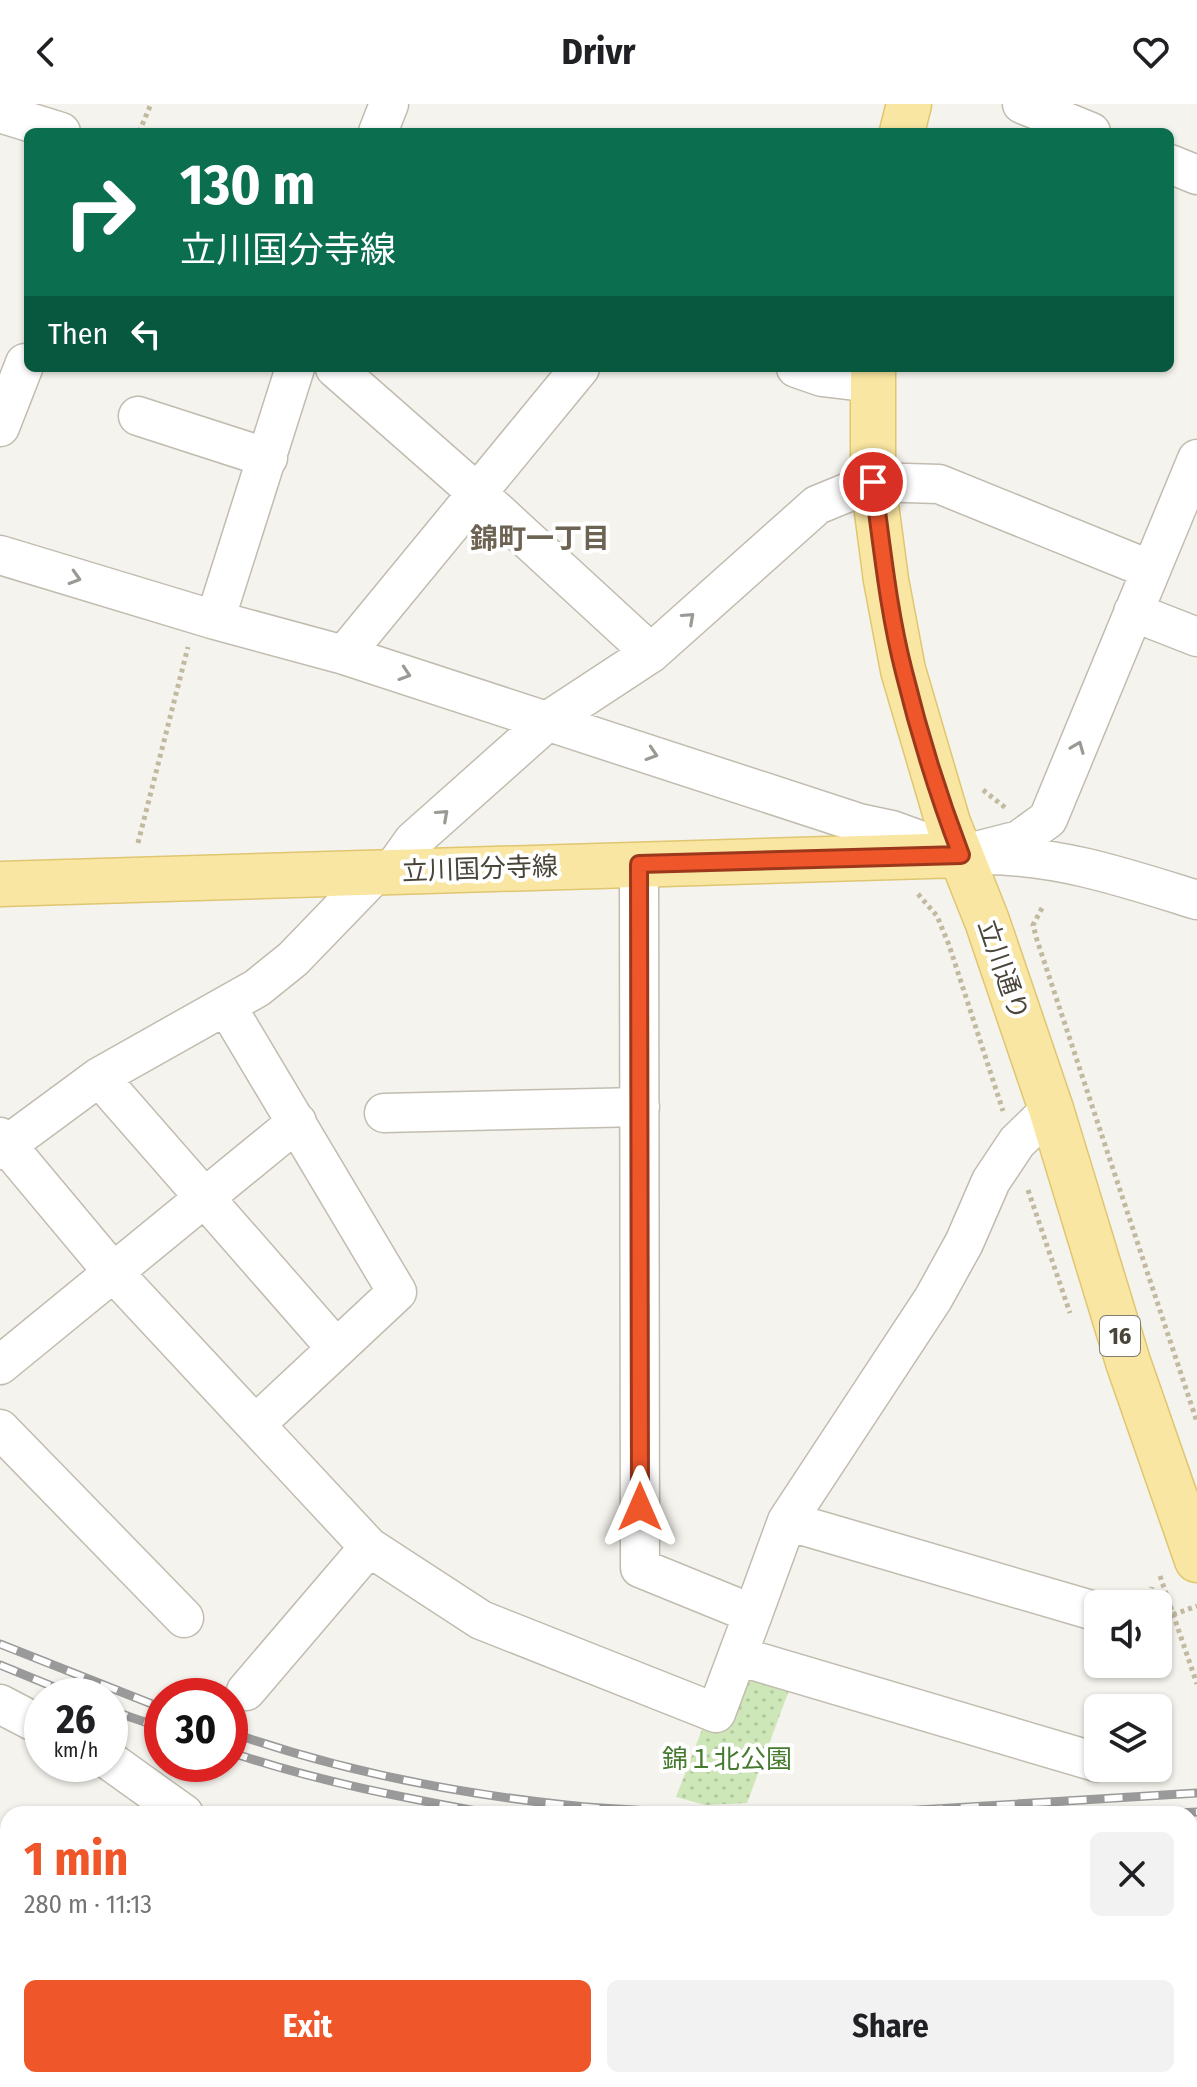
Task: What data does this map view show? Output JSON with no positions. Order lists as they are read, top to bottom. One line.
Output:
{"streets":{"main road":["立川国分寺線","立川通り","16"]},"crossings":[["立川国分寺線","立川通り"]],"districts":["錦町一丁目"],"parks":["錦１北公園"],"page":{"header":"Drivr","turn":["130 m","立川国分寺線"],"then":"Then","speed":"26 km/h","limit":"30","heading":["1 min","280 m · 11:13"],"buttons":["Exit","Share"]}}
